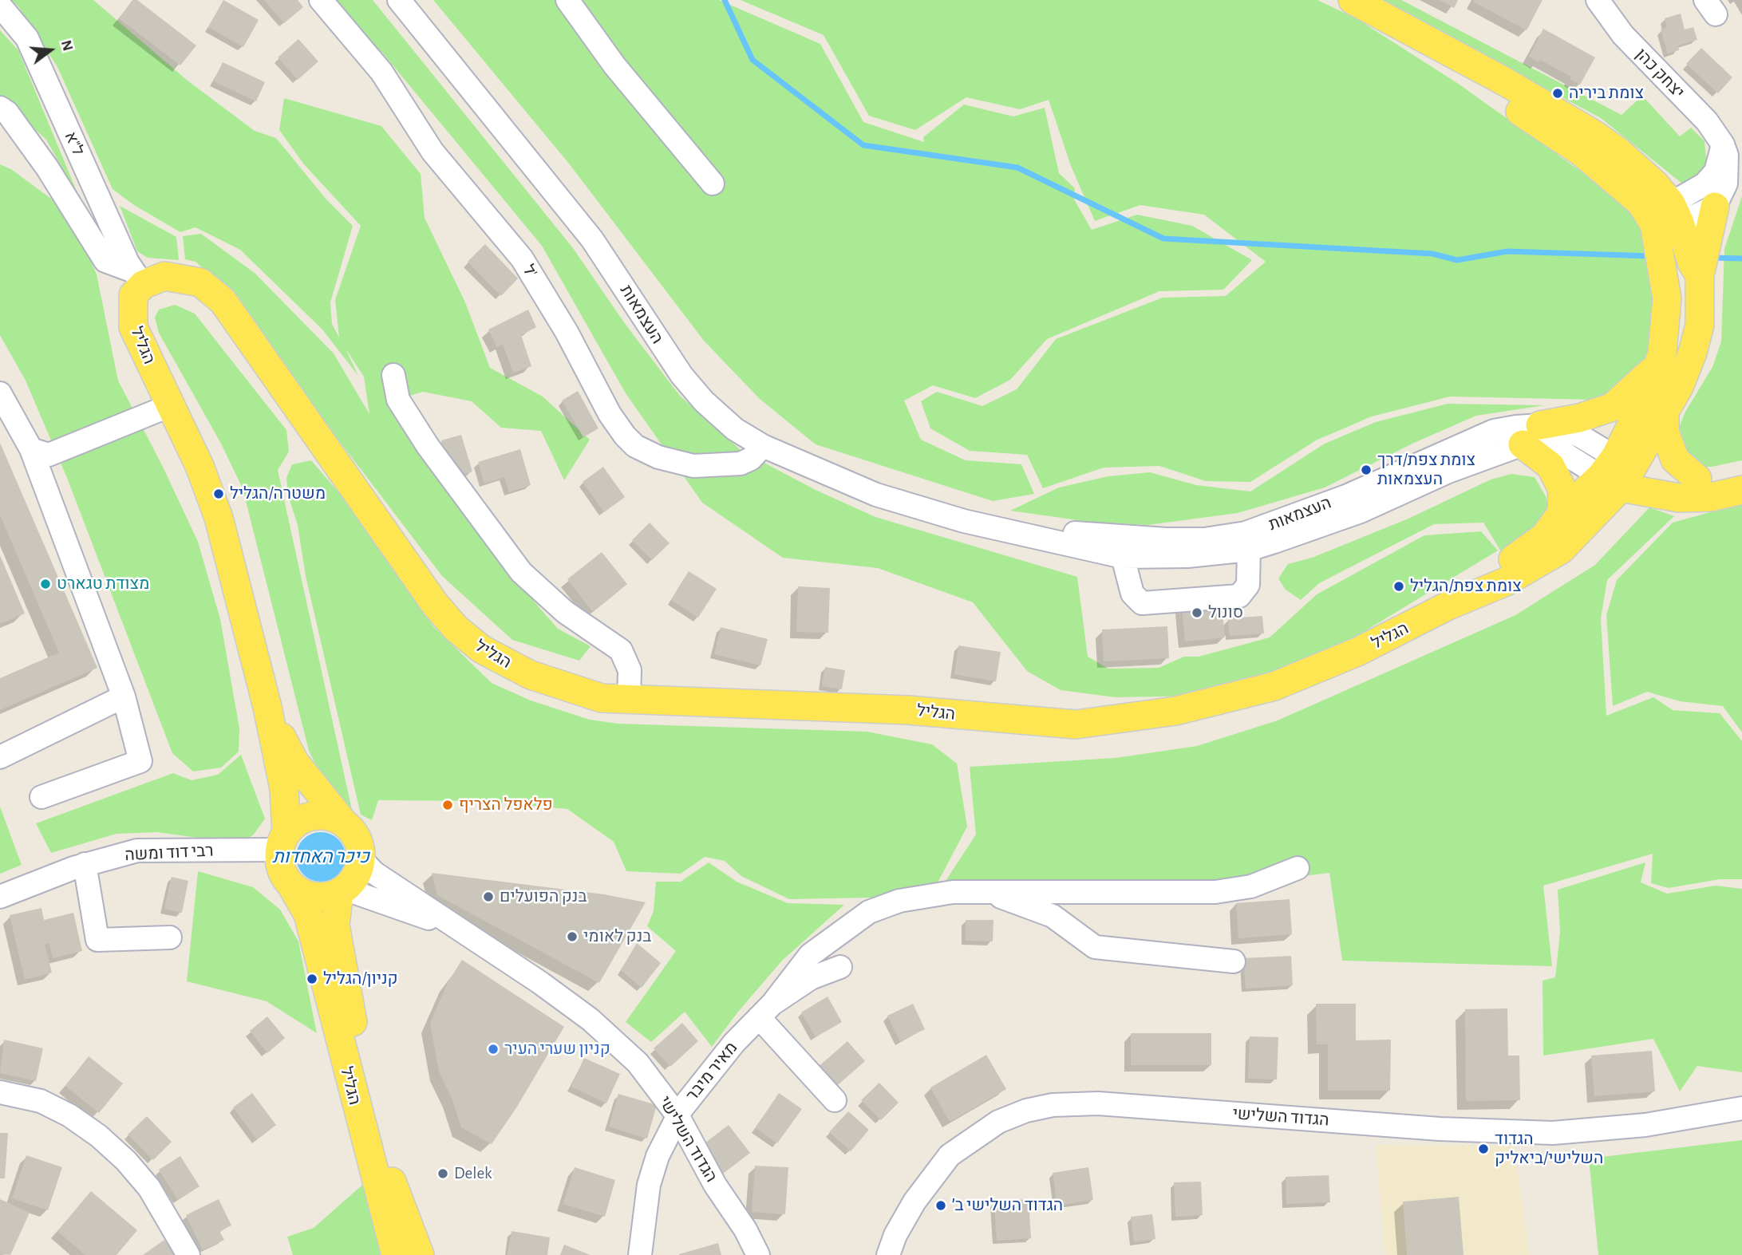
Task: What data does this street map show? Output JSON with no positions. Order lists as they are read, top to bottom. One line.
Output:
{"streets":{"main road":["הגליל"],"street":["יצחק כהן","ל\"א","ל'","העצמאות","רבי דוד ומשה","מאיר מיבר","הגדוד השלישי"]},"crossings":[["ל\"א","הגליל"],["ל'","העצמאות"],["העצמאות","הגליל"],["הגליל","רבי דוד ומשה"],["הגליל","הגדוד השלישי"],["רבי דוד ומשה","הגדוד השלישי"],["מאיר מיבר","הגדוד השלישי"]],"water":["כיכר האחדות"],"places":["צומת ביריה","צומת צפת/דרך העצמאות","משטרה/הגליל","מצודת טגארט","צומת צפת/הגליל","סונול","פלאפל הצריף","בנק הפועלים","בנק לאומי","קניון/הגליל","קניון שערי העיר","הגדוד השלישי/ביאליק","Delek","הגדוד השלישי ב׳"],"north":"right"}
